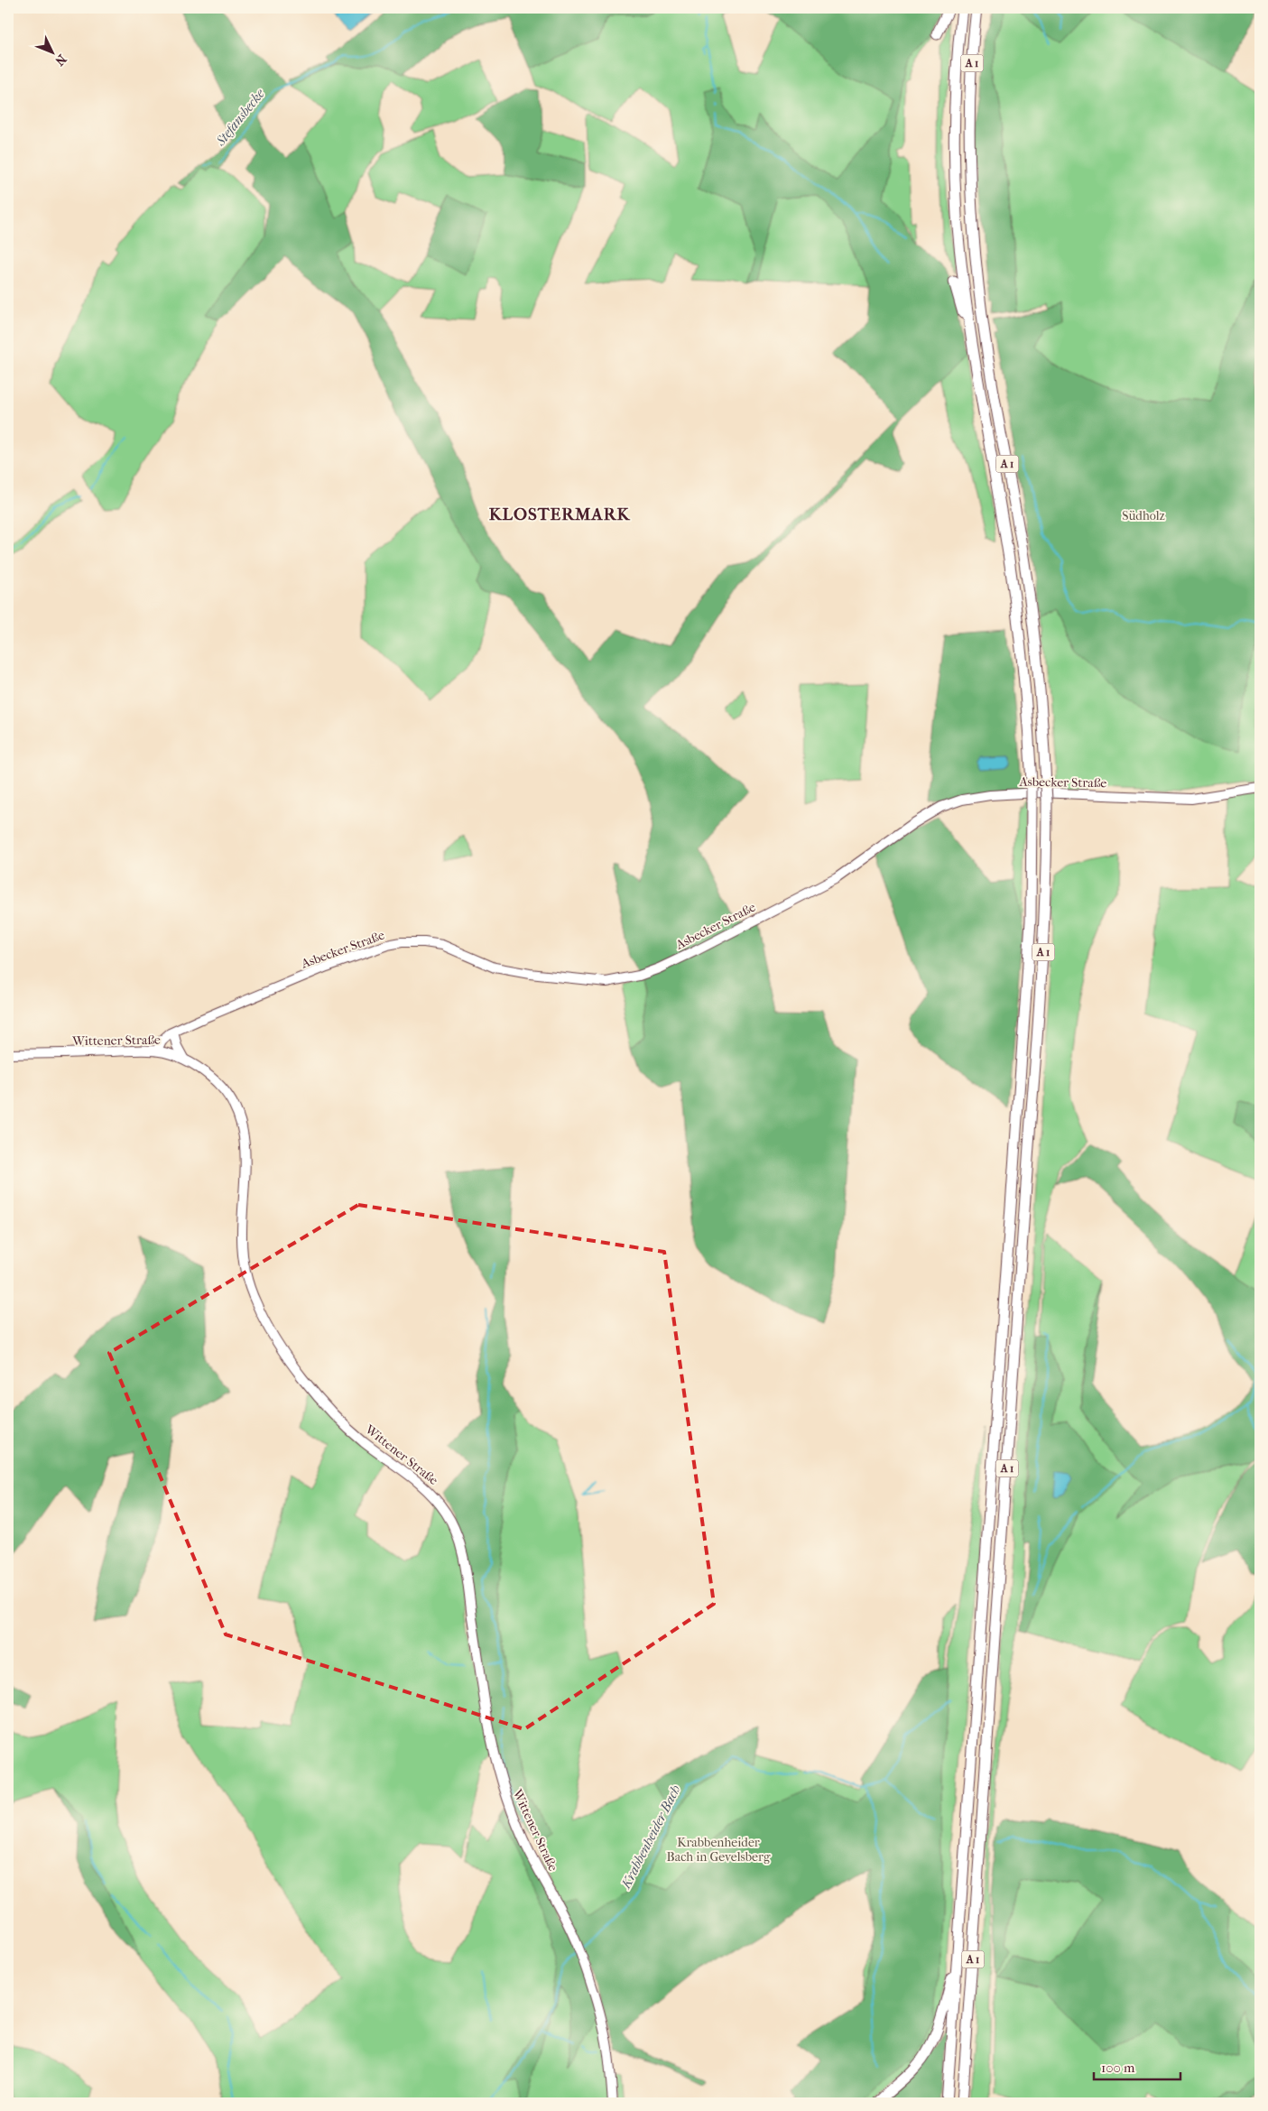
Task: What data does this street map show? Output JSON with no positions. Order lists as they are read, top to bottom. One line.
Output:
{"streets":{"highway":["A 1"],"main road":["Asbecker Straße","Wittener Straße"]},"districts":["KLOSTERMARK"],"water":["Stefansbecke","Krabbenheider Bach"],"parks":["Südholz","Krabbenheider Bach in Gevelsberg"],"scale_bar":"100 m","north":"bottom right"}
